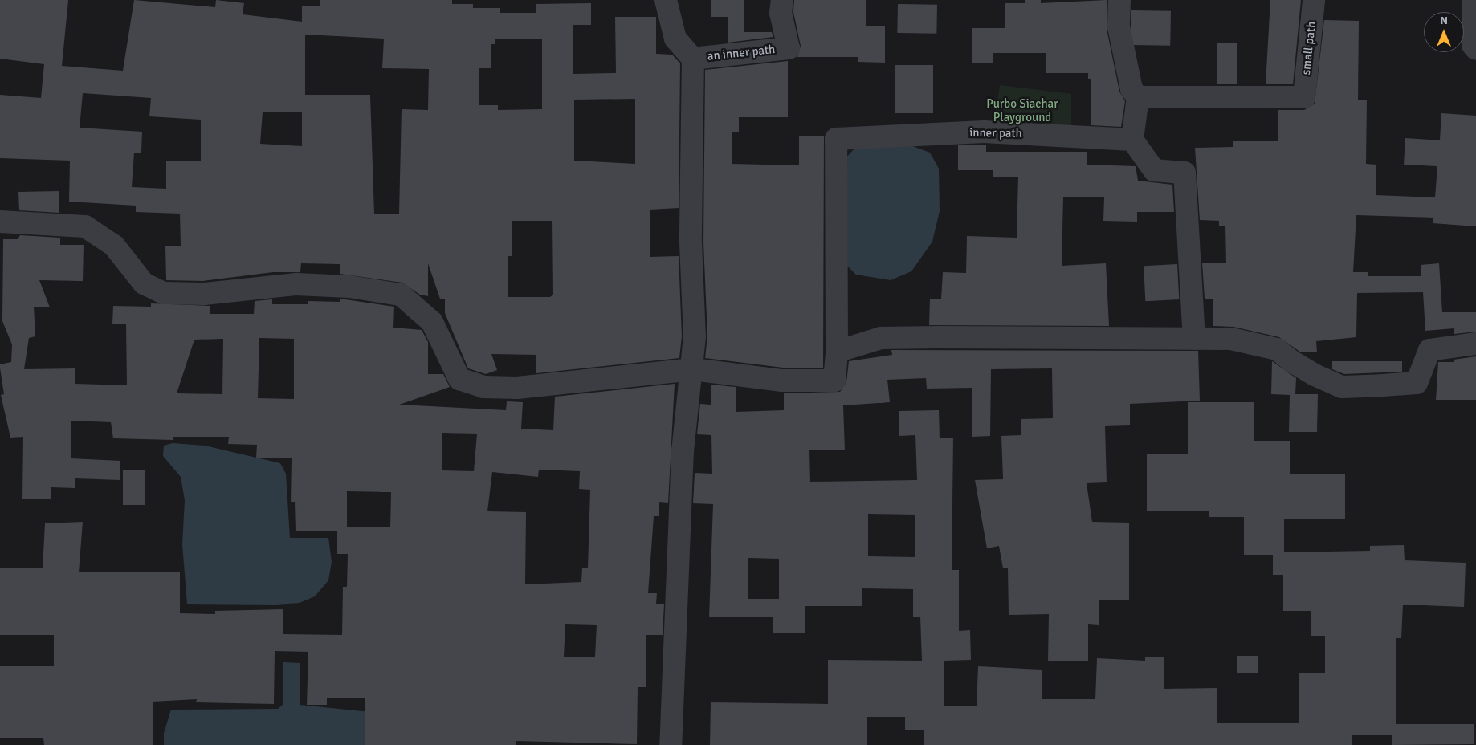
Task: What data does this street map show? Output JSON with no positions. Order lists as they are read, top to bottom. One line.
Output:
{"streets":{"street":["small path","an inner path","inner path"]},"parks":["Purbo Siachar Playground"],"north":"top"}
